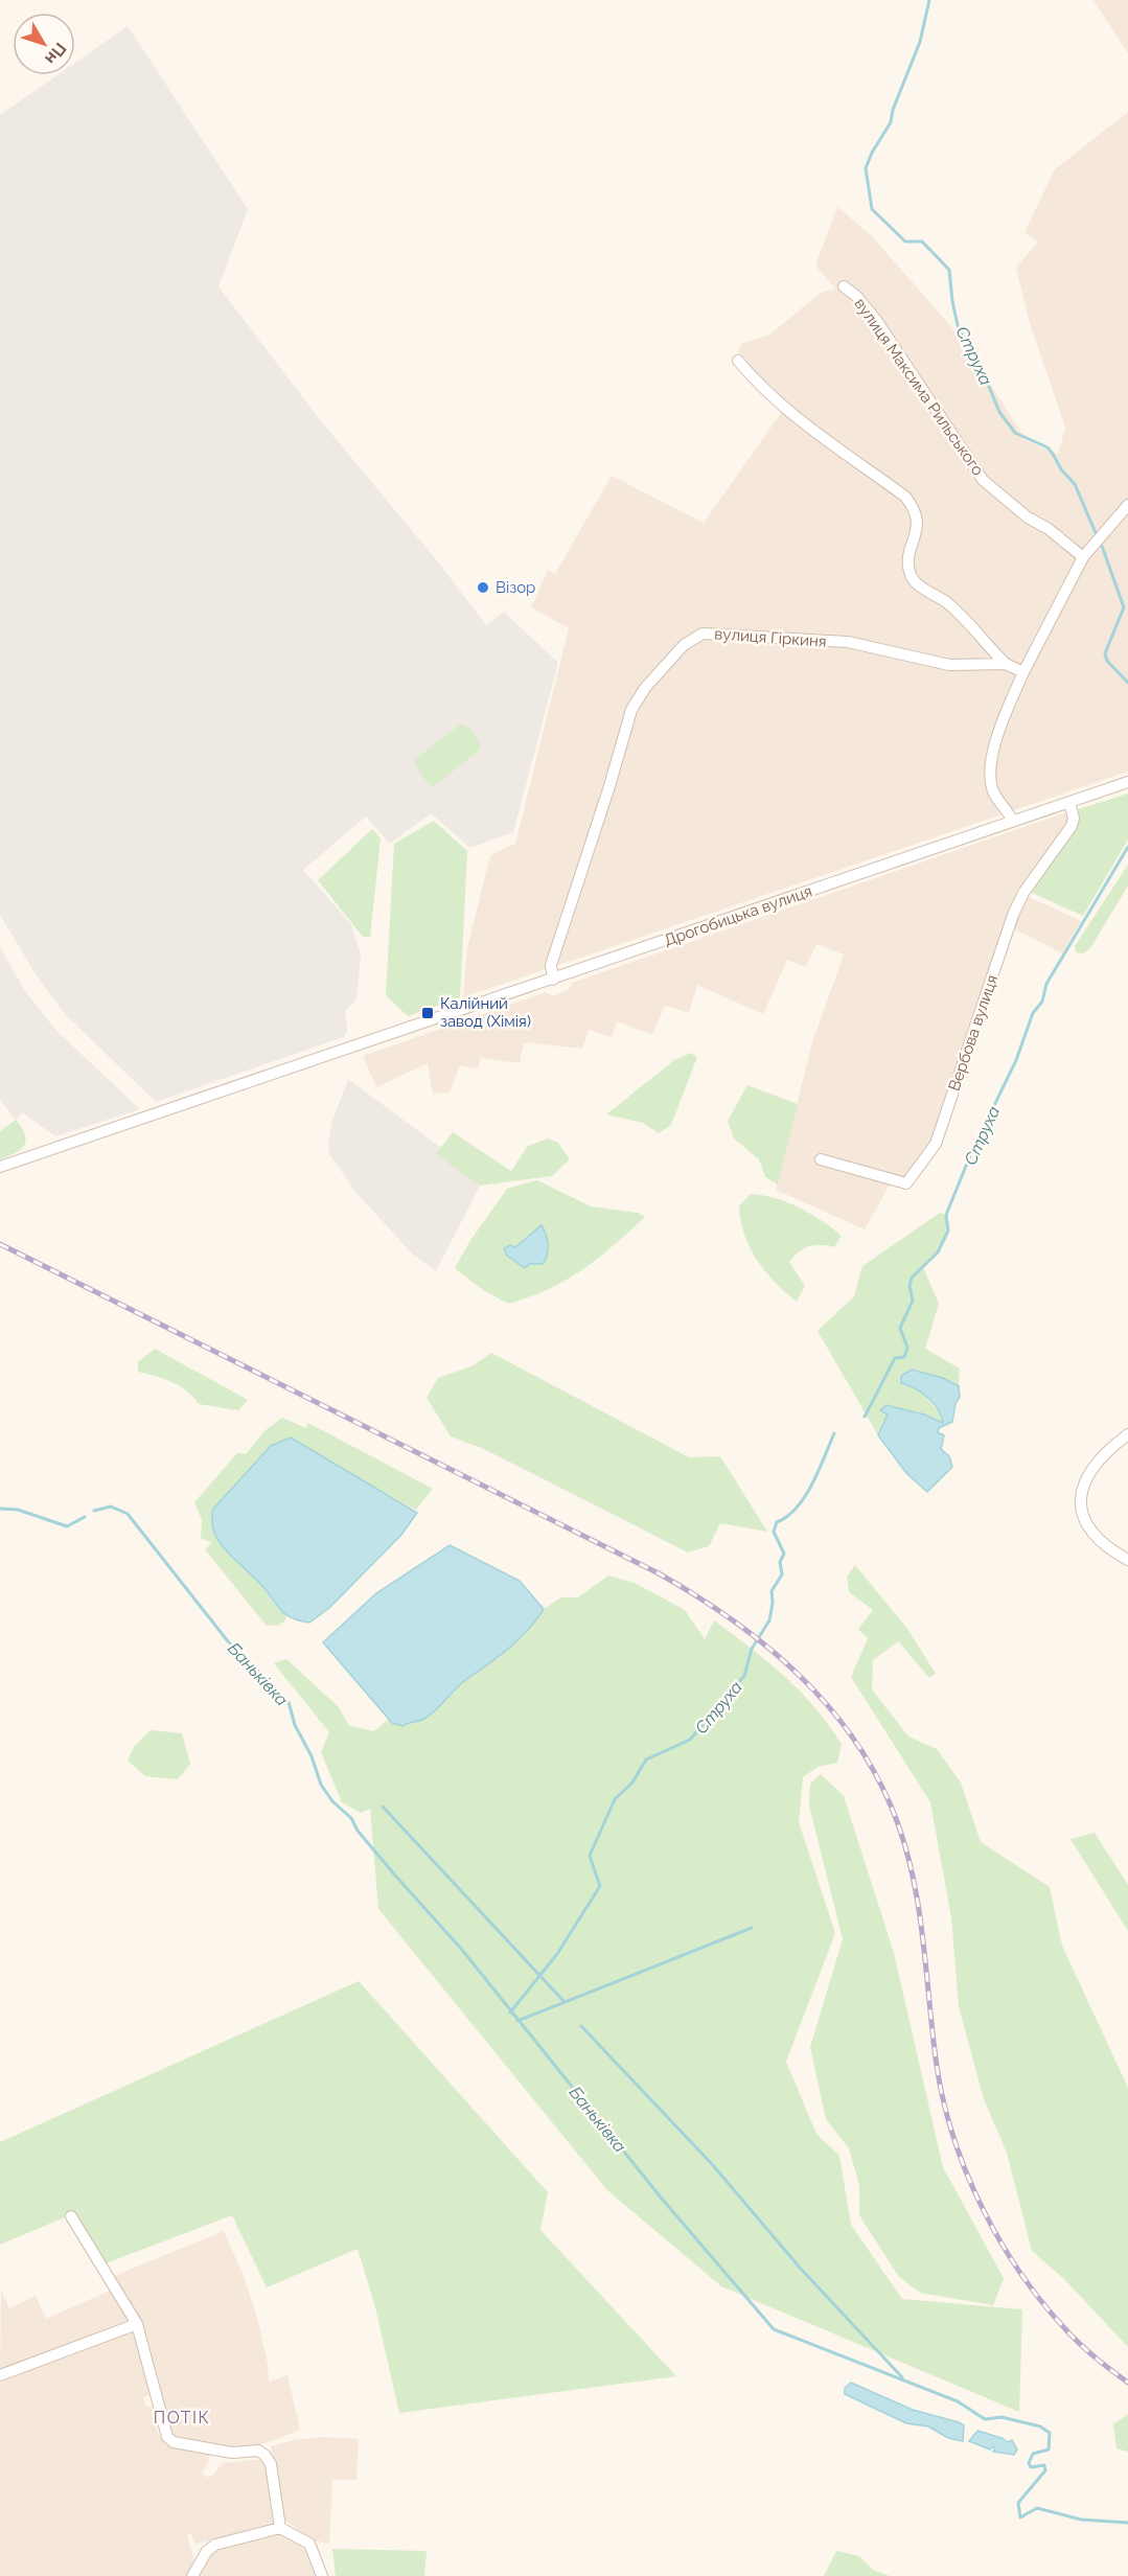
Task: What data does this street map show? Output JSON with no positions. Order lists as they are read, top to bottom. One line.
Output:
{"streets":{"street":["вулиця Максима Рильського","вулиця Гіркиня","Дрогобицька вулиця","Вербова вулиця"]},"crossings":[["вулиця Гіркиня","Дрогобицька вулиця"],["Дрогобицька вулиця","Вербова вулиця"]],"districts":["ПОТІК"],"water":["Струха","Баньківка"],"places":{"other":["Візор"],"transit":["Калійний завод (Хімія)"]},"north":"bottom right"}
